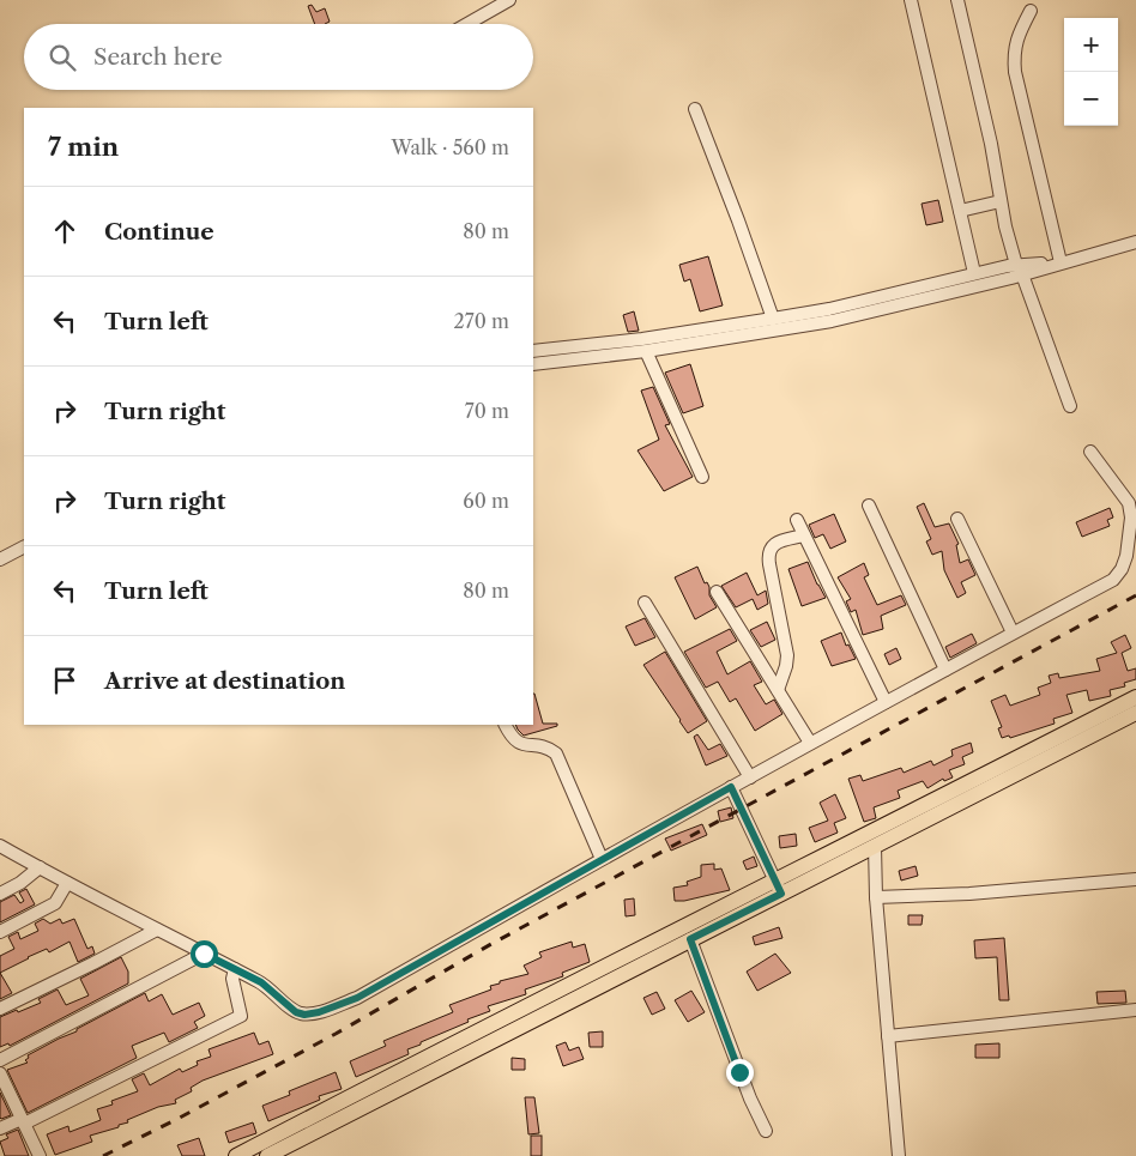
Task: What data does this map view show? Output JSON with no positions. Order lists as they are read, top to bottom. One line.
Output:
{"page":{"map_buttons":["+","−"],"search":"Search here","heading":["7 min","Walk · 560 m"],"list":[["Continue","80 m"],["Turn left","270 m"],["Turn right","70 m"],["Turn right","60 m"],["Turn left","80 m"],"Arrive at destination"]}}
